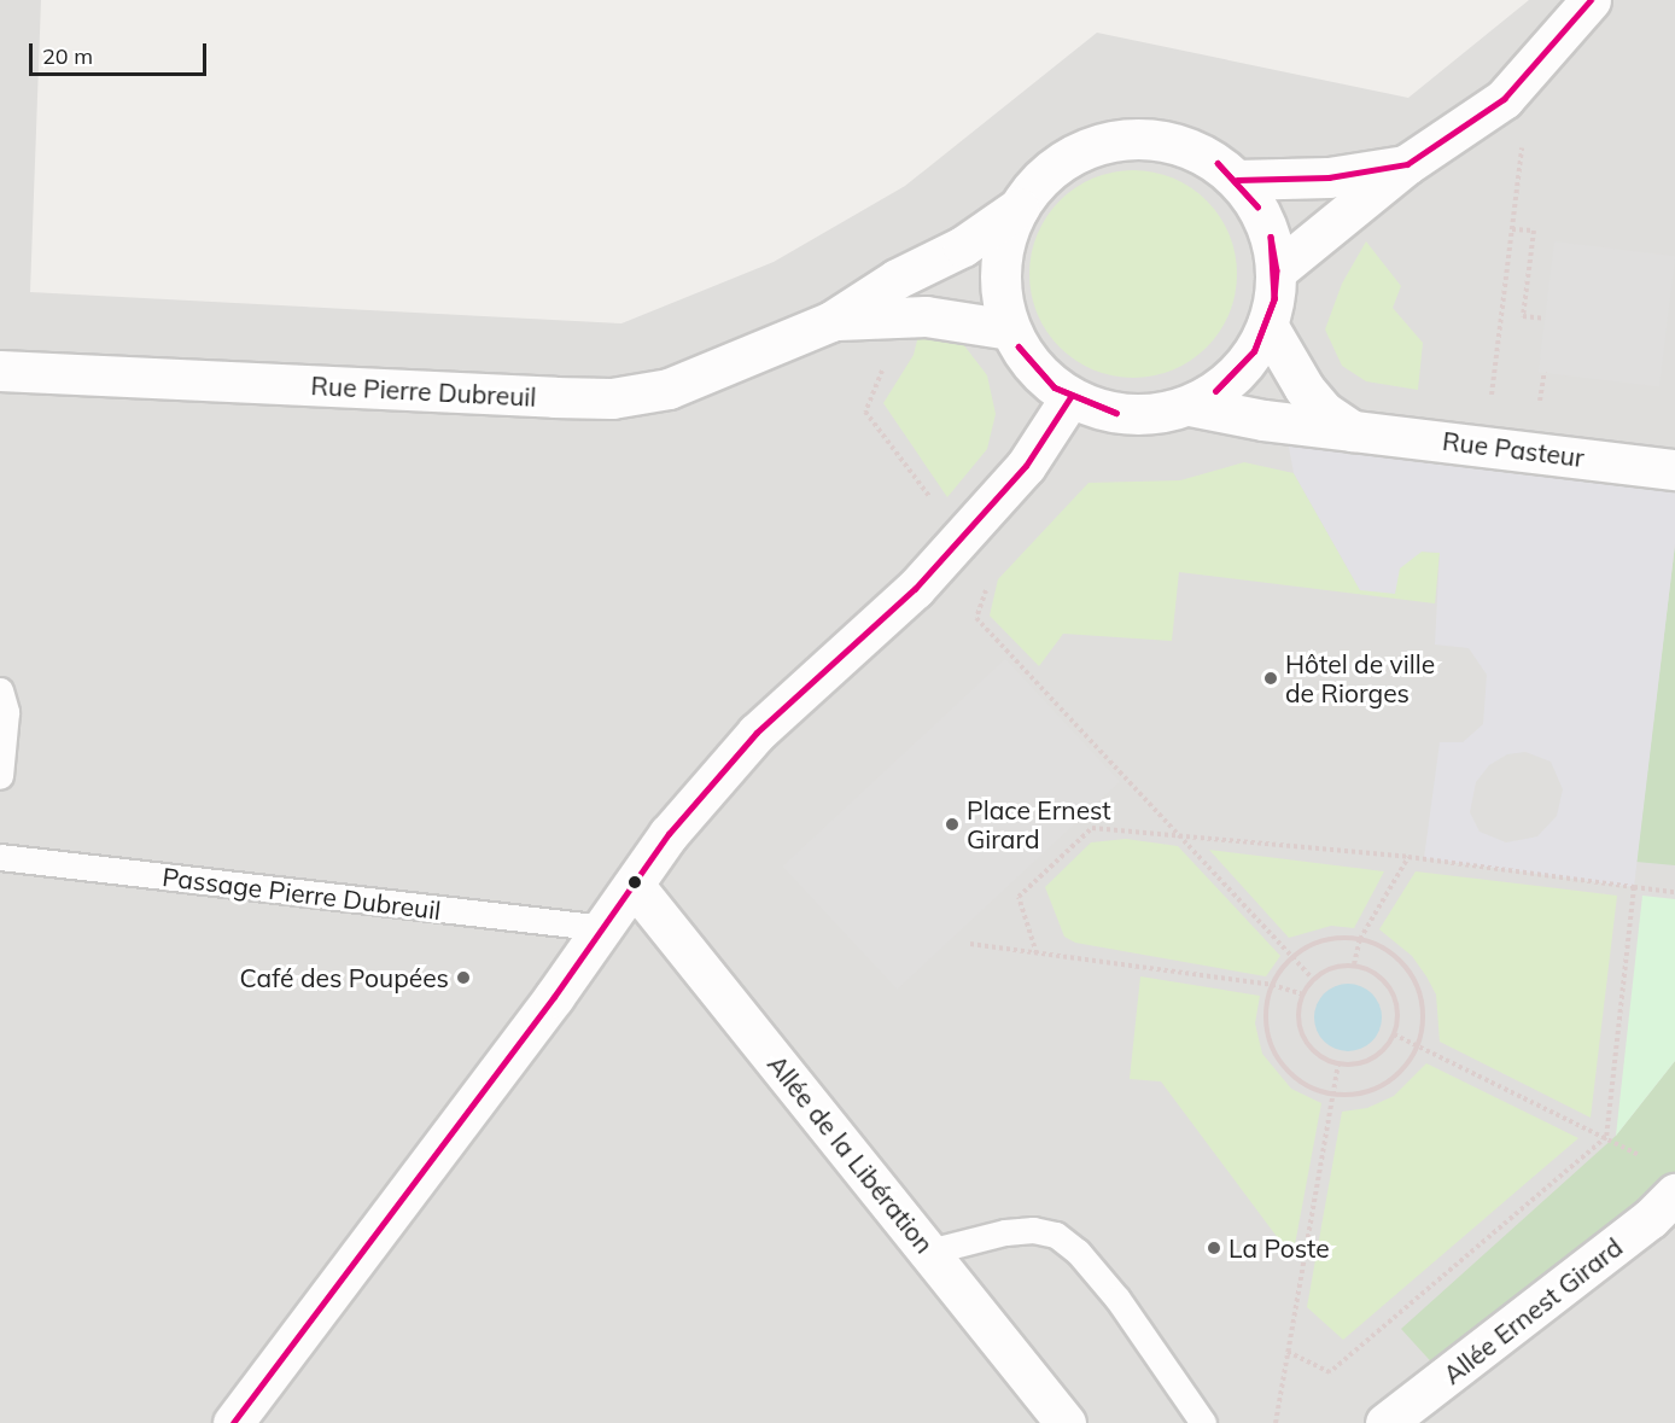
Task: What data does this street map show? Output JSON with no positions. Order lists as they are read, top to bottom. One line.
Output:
{"streets":{"street":["Rue Pierre Dubreuil","Rue Pasteur","Allée de la Libération","Allée Ernest Girard"],"lane":["Passage Pierre Dubreuil"]},"places":["Hôtel de ville de Riorges","Place Ernest Girard","Café des Poupées","La Poste"],"scale_bar":"20 m"}
